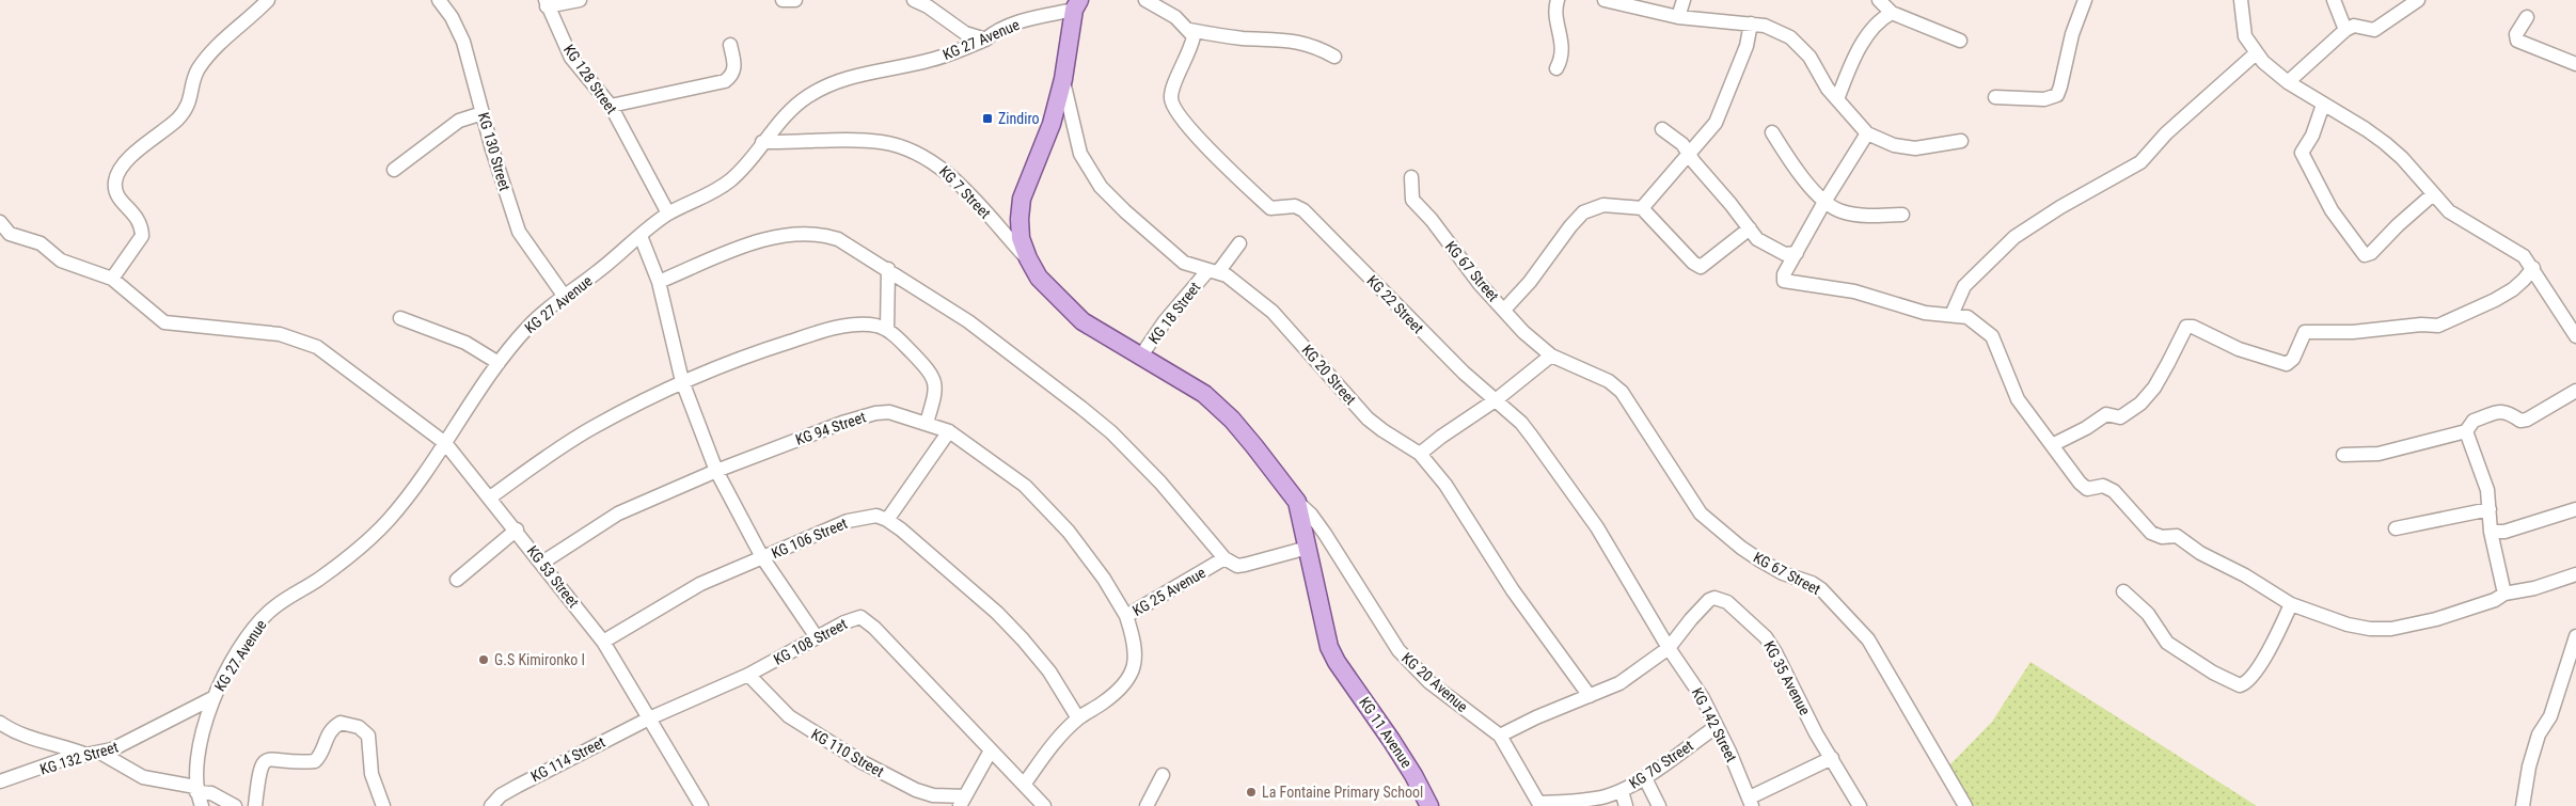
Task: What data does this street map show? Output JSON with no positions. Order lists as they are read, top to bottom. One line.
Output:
{"streets":{"main road":["KG 11 Avenue"],"street":["KG 27 Avenue","KG 128 Street","KG 130 Street","KG 7 Street","KG 67 Street","KG 22 Street","KG 18 Street","KG 20 Street","KG 94 Street","KG 106 Street","KG 53 Street","KG 25 Avenue","KG 108 Street","KG 35 Avenue","KG 20 Avenue","KG 142 Street","KG 110 Street","KG 132 Street","KG 114 Street","KG 70 Street"]},"crossings":[["KG 27 Avenue","KG 128 Street"],["KG 27 Avenue","KG 130 Street"],["KG 27 Avenue","KG 7 Street"],["KG 27 Avenue","KG 53 Street"],["KG 27 Avenue","KG 132 Street"],["KG 22 Street","KG 35 Avenue"],["KG 22 Street","KG 142 Street"],["KG 18 Street","KG 20 Street"],["KG 20 Street","KG 35 Avenue"],["KG 94 Street","KG 53 Street"],["KG 94 Street","KG 25 Avenue"],["KG 106 Street","KG 53 Street"],["KG 53 Street","KG 108 Street"],["KG 53 Street","KG 114 Street"],["KG 108 Street","KG 110 Street"],["KG 108 Street","KG 114 Street"],["KG 35 Avenue","KG 20 Avenue"],["KG 35 Avenue","KG 142 Street"],["KG 20 Avenue","KG 11 Avenue"],["KG 20 Avenue","KG 70 Street"],["KG 142 Street","KG 70 Street"]],"places":{"transit":["Zindiro"],"other":["G.S Kimironko I","La Fontaine Primary School"]}}
